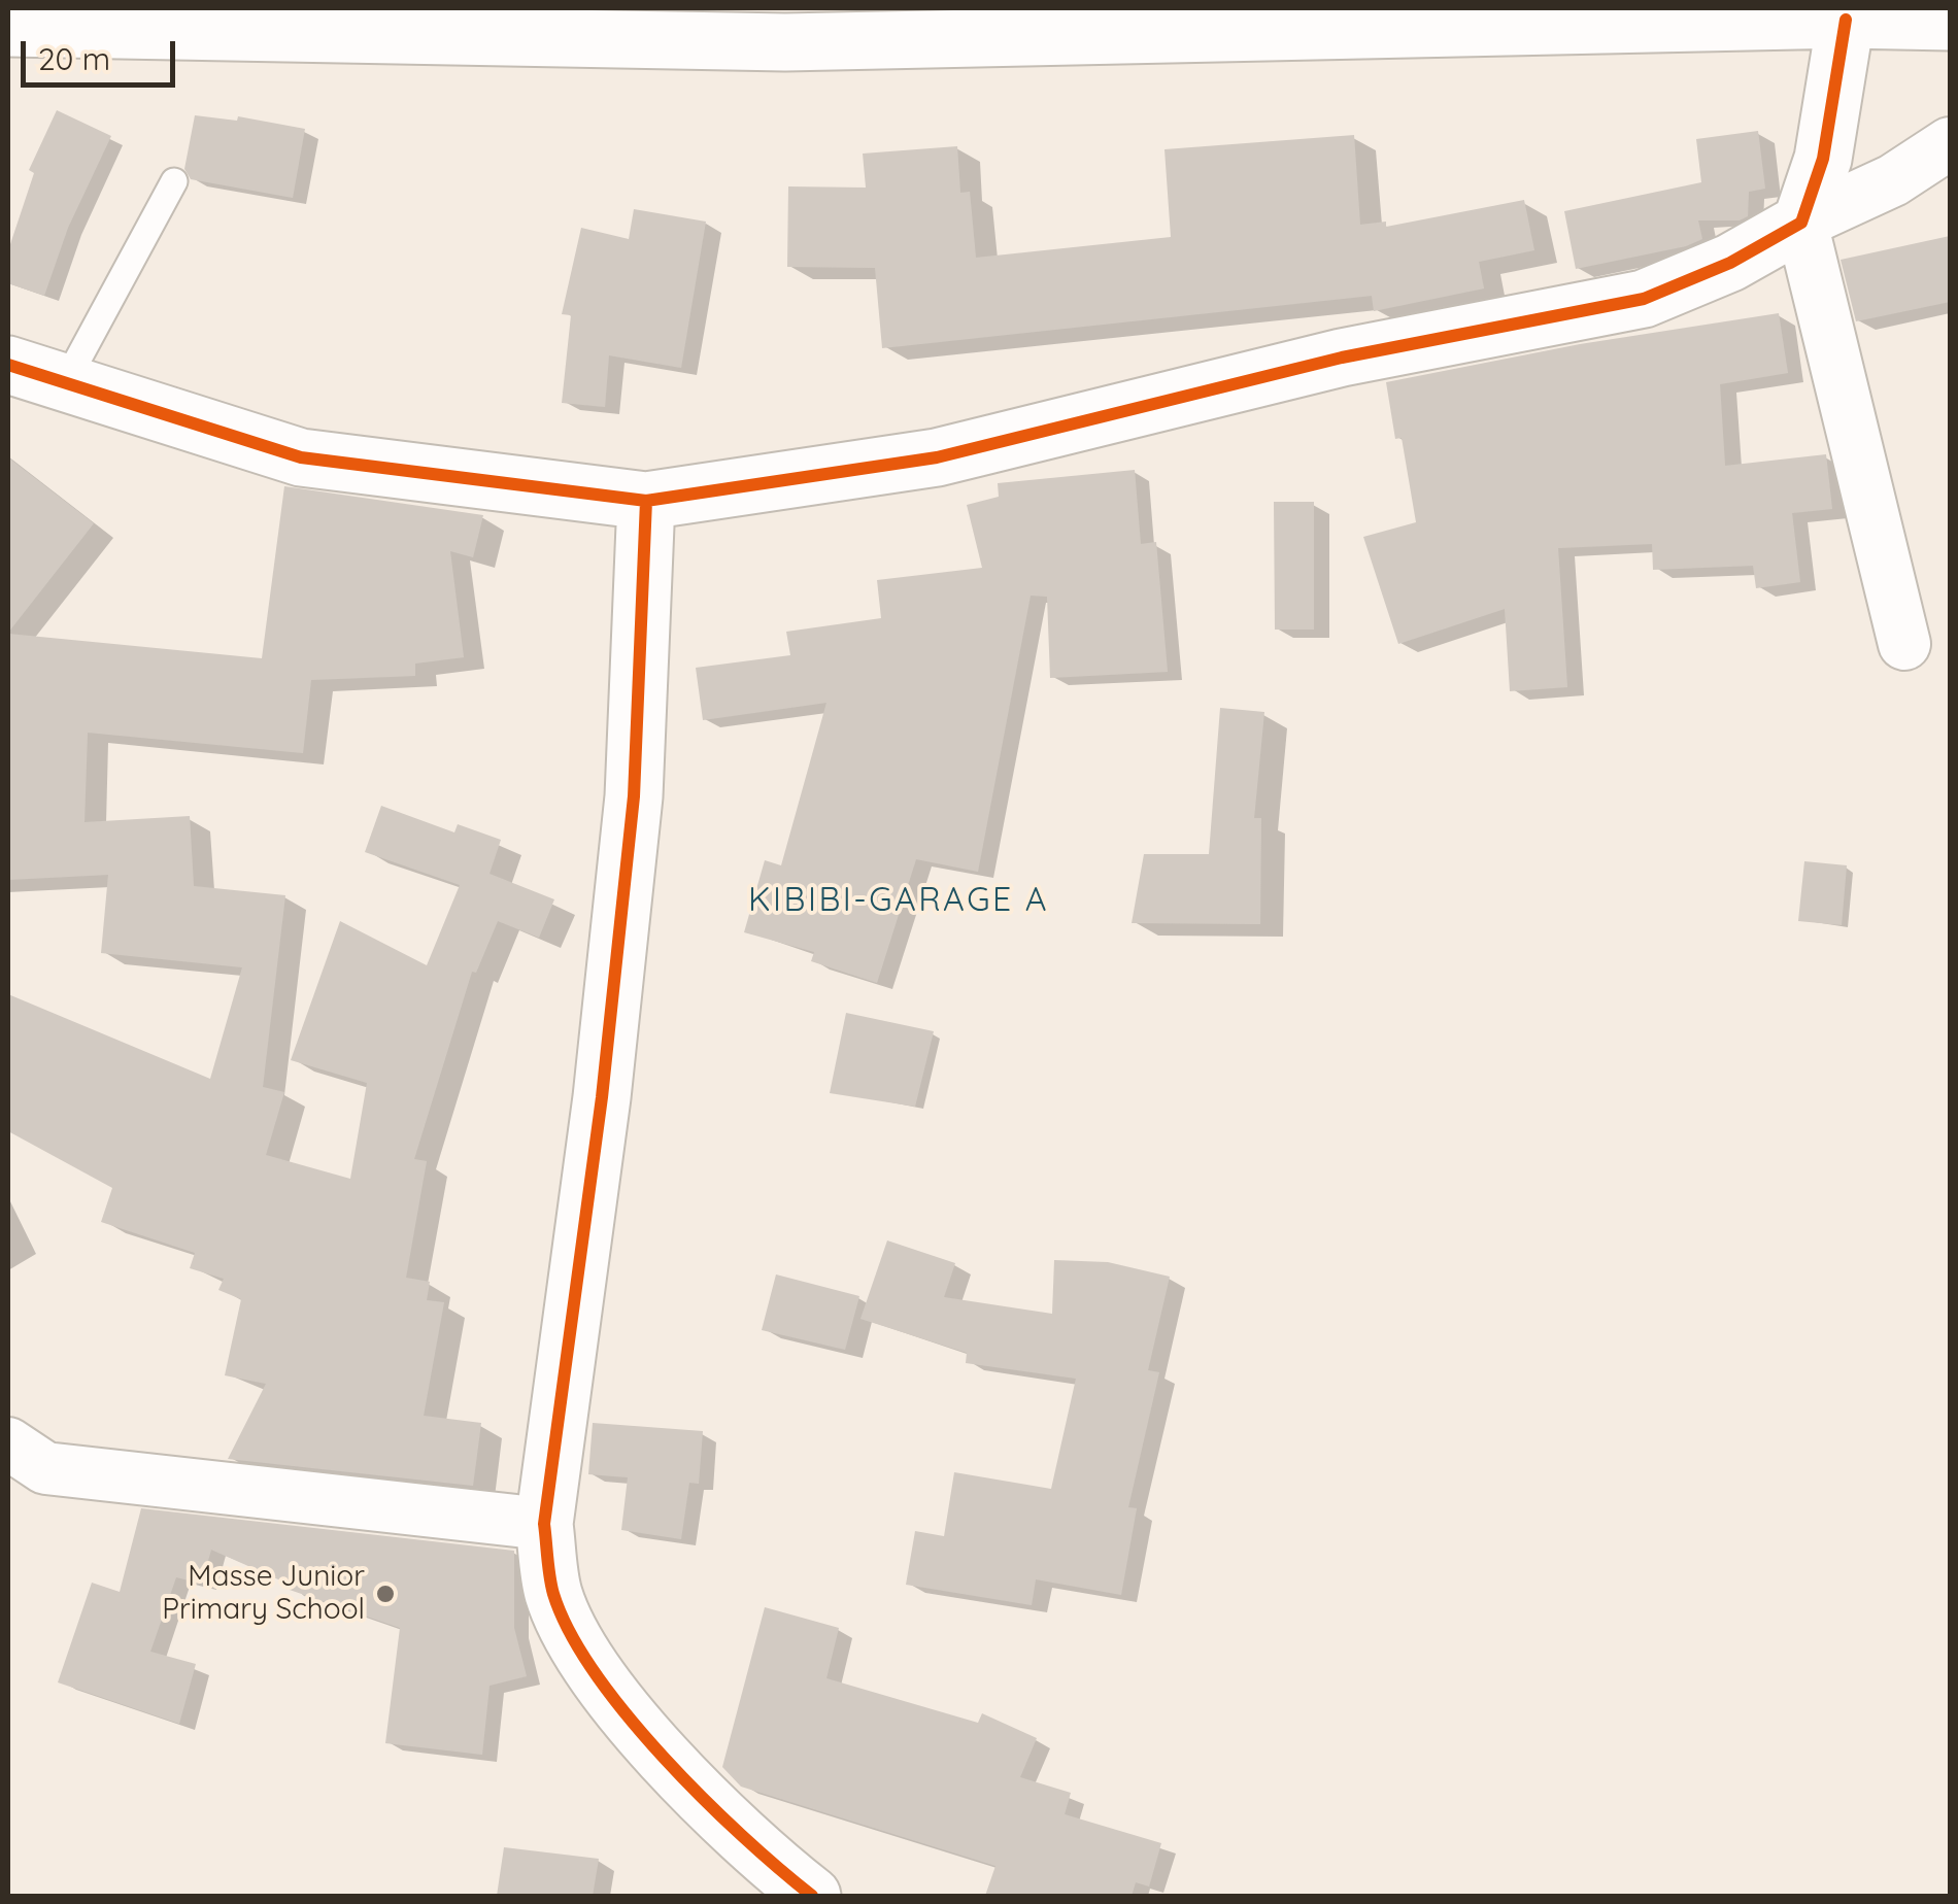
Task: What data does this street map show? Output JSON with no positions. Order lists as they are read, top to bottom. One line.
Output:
{"districts":["KIBIBI-GARAGE A"],"places":["Masse Junior Primary School"],"scale_bar":"20 m"}
